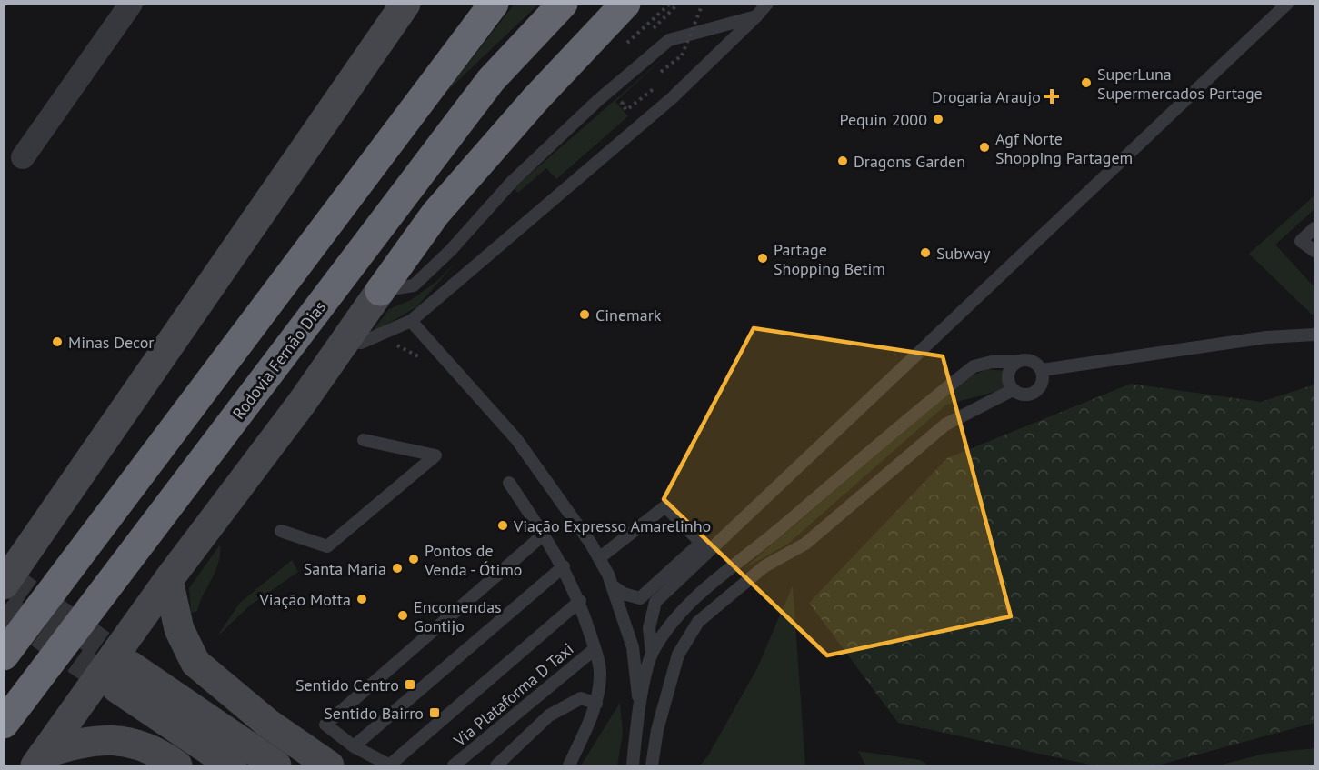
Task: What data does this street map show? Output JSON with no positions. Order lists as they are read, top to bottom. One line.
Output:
{"streets":{"highway":["Rodovia Fernão Dias"],"lane":["Via Plataforma D Taxi"]},"places":{"other":["SuperLuna Supermercados Partage","Pequin 2000","Agf Norte Shopping Partagem","Dragons Garden","Subway","Partage Shopping Betim","Cinemark","Minas Decor","Viação Expresso Amarelinho","Pontos de Venda - Ótimo","Santa Maria","Viação Motta","Encomendas Gontijo"],"health":["Drogaria Araujo"],"transit":["Sentido Centro","Sentido Bairro"]}}
